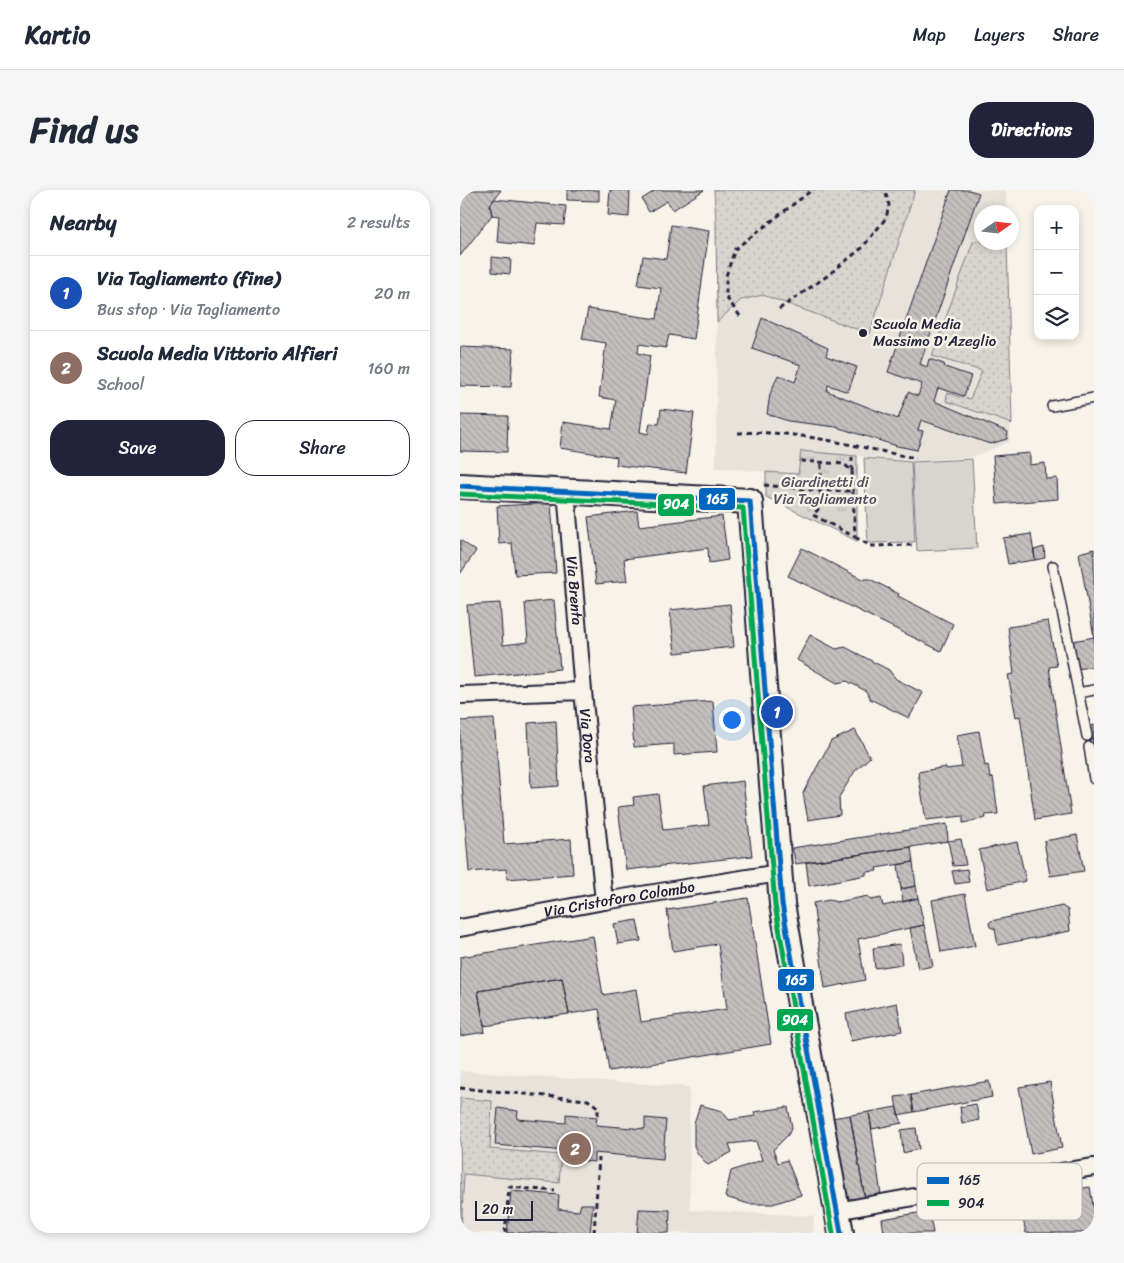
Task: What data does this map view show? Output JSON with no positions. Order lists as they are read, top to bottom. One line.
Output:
{"streets":{"street":["Via Brenta","Via Dora","Via Cristoforo Colombo"]},"crossings":[["Via Brenta","Via Dora"],["Via Dora","Via Cristoforo Colombo"]],"parks":["Giardinetti di Via Tagliamento"],"places":["Scuola Media Massimo D'Azeglio"],"lines":["transit line 165","transit line 904"],"legend":["165","904"],"scale_bar":"20 m","north":"right","page":{"header":"Kartio","nav":["Map","Layers","Share"],"title":"Find us","buttons":["Directions",["Save","Share"]],"heading":["Nearby","2 results"],"map_buttons":["+","−"],"list":[{"mark":"1","name":"Via Tagliamento (fine)","note":"Bus stop · Via Tagliamento","value":"20 m"},{"mark":"2","name":"Scuola Media Vittorio Alfieri","note":"School","value":"160 m"}],"pins":["1","2"],"scale":"20 m"}}
